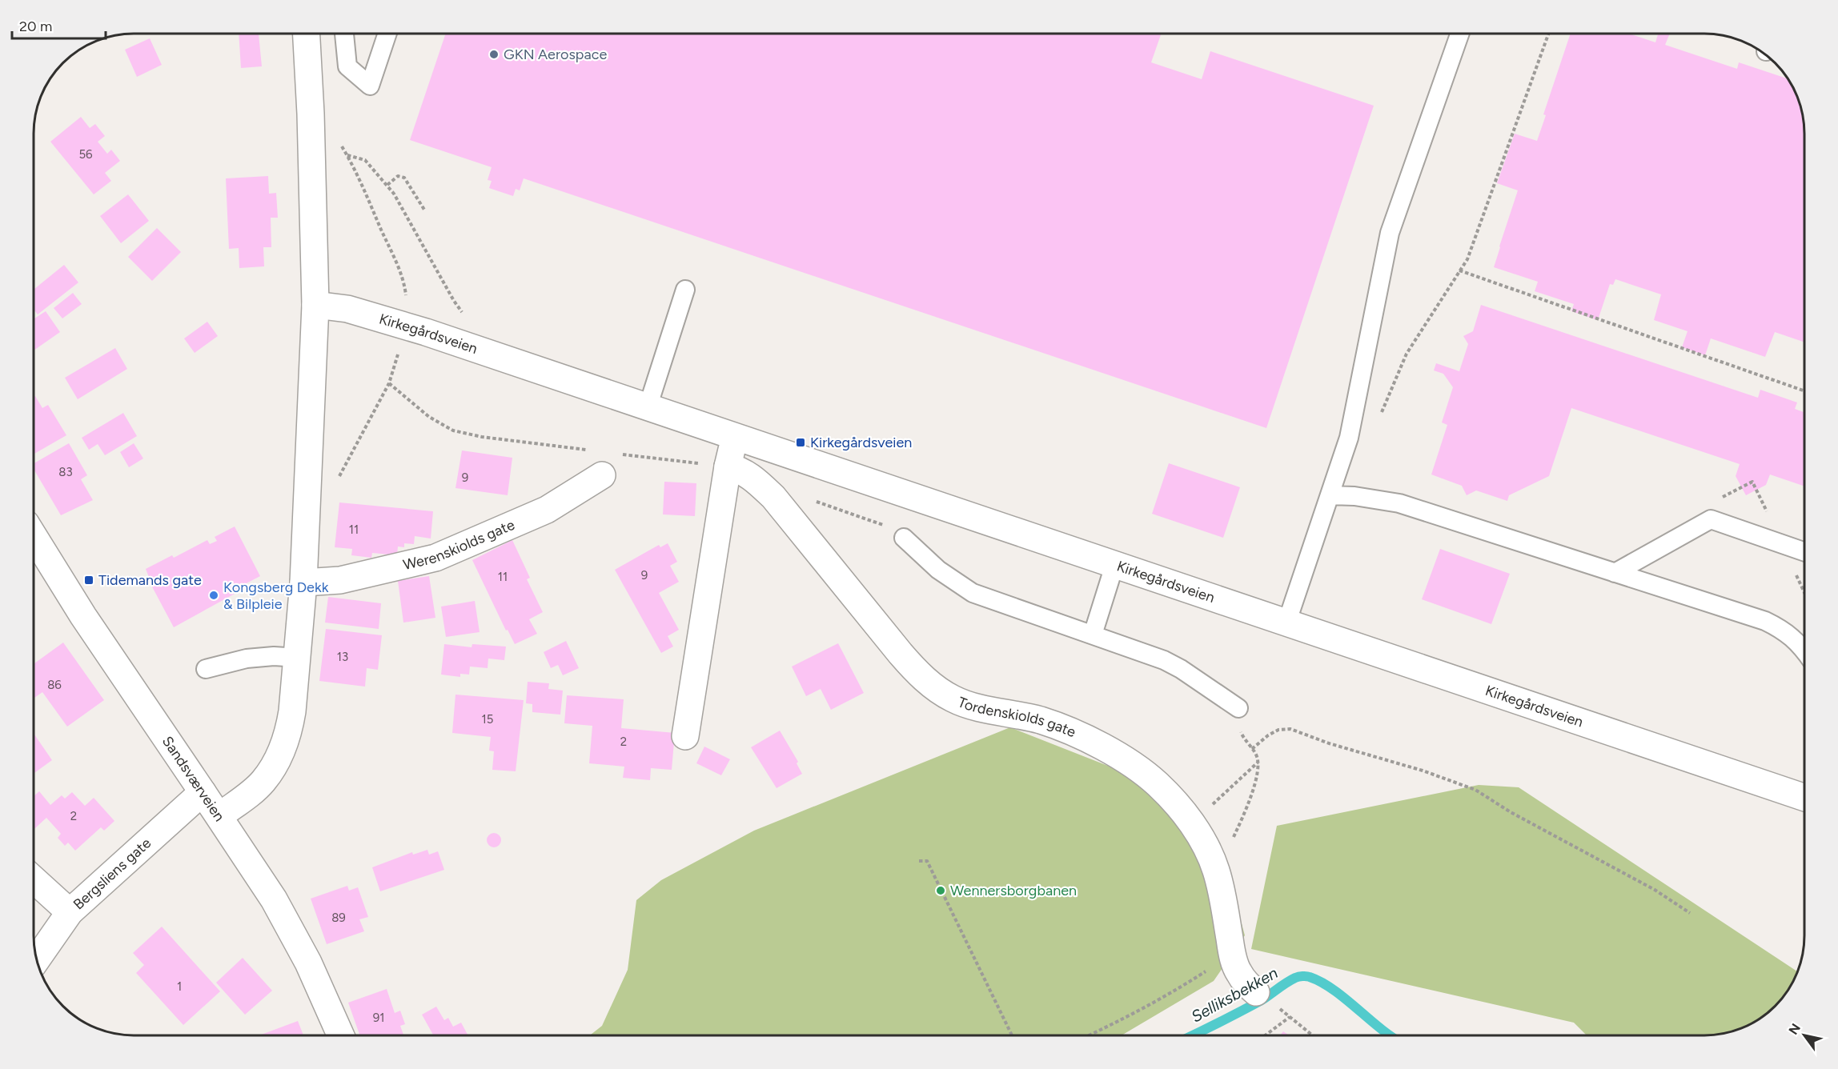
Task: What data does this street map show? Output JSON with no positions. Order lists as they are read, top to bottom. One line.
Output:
{"streets":{"street":["Kirkegårdsveien","Werenskiolds gate","Tordenskiolds gate","Sandsværveien","Bergsliens gate"]},"crossings":[["Sandsværveien","Bergsliens gate"]],"water":["Selliksbekken"],"places":{"other":["GKN Aerospace","Kongsberg Dekk & Bilpleie","Wennersborgbanen"],"transit":["Kirkegårdsveien","Tidemands gate"]},"house_numbers":["56","83","9","11","9","11","13","86","15","2","2","89","1","91"],"scale_bar":"20 m","north":"top left"}
